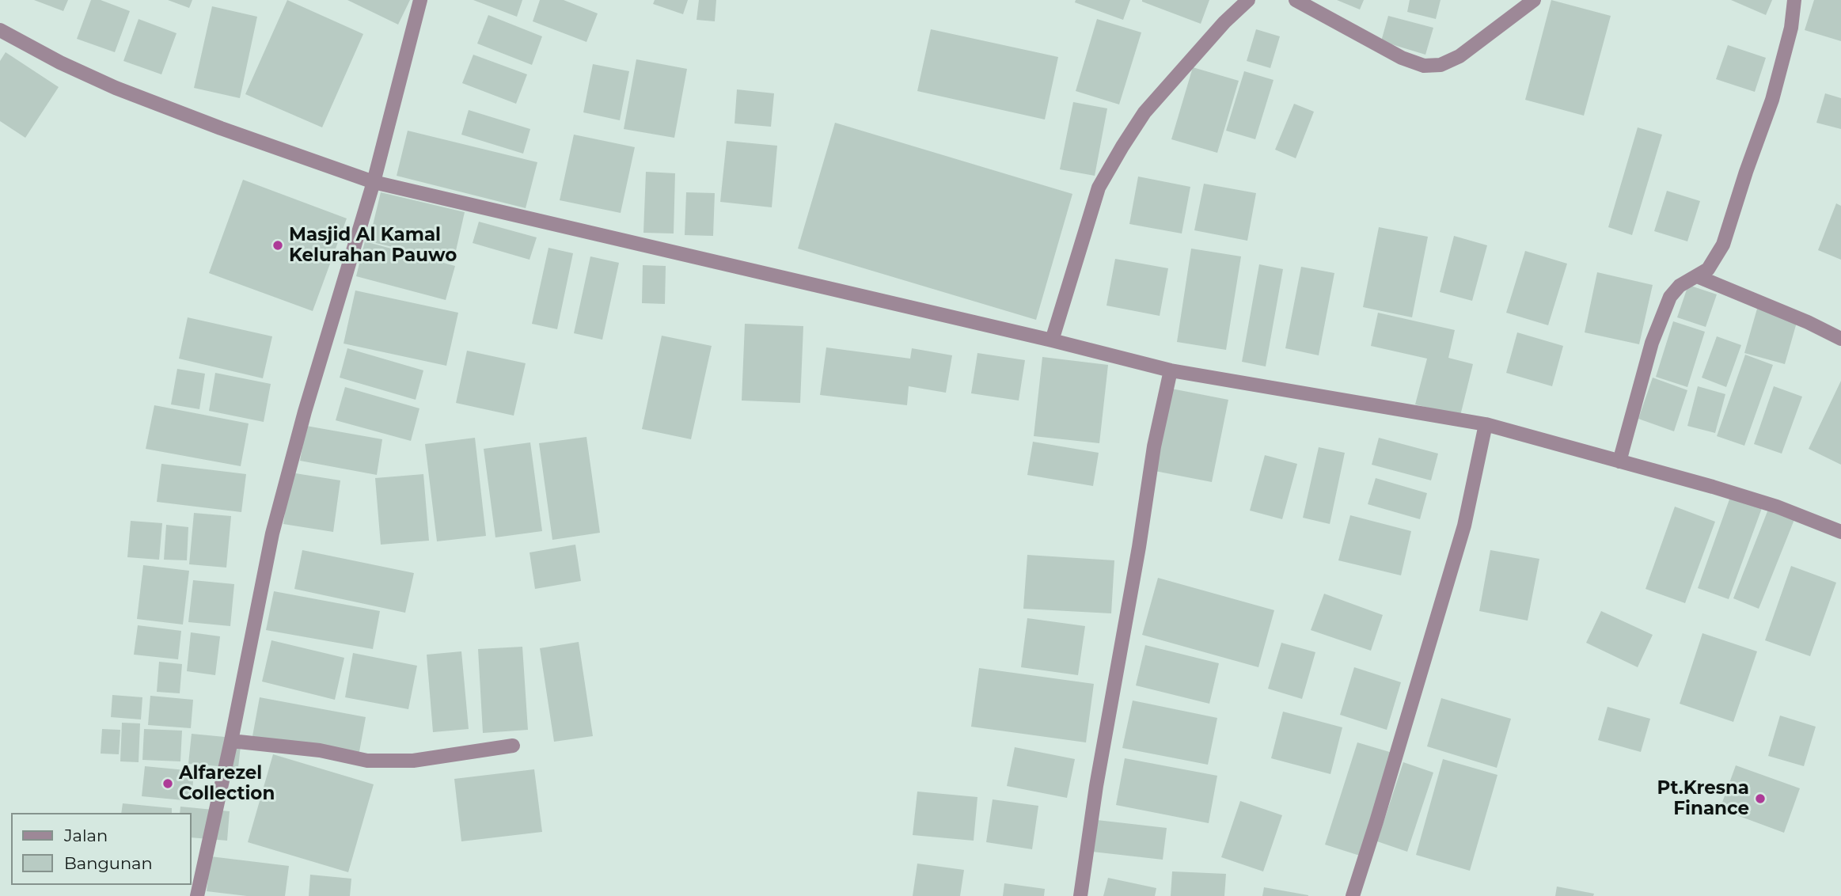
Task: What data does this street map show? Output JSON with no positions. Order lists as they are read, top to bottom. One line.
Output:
{"places":["Masjid Al Kamal Kelurahan Pauwo","Alfarezel Collection","Pt.Kresna Finance"],"legend":["Jalan","Bangunan"]}
